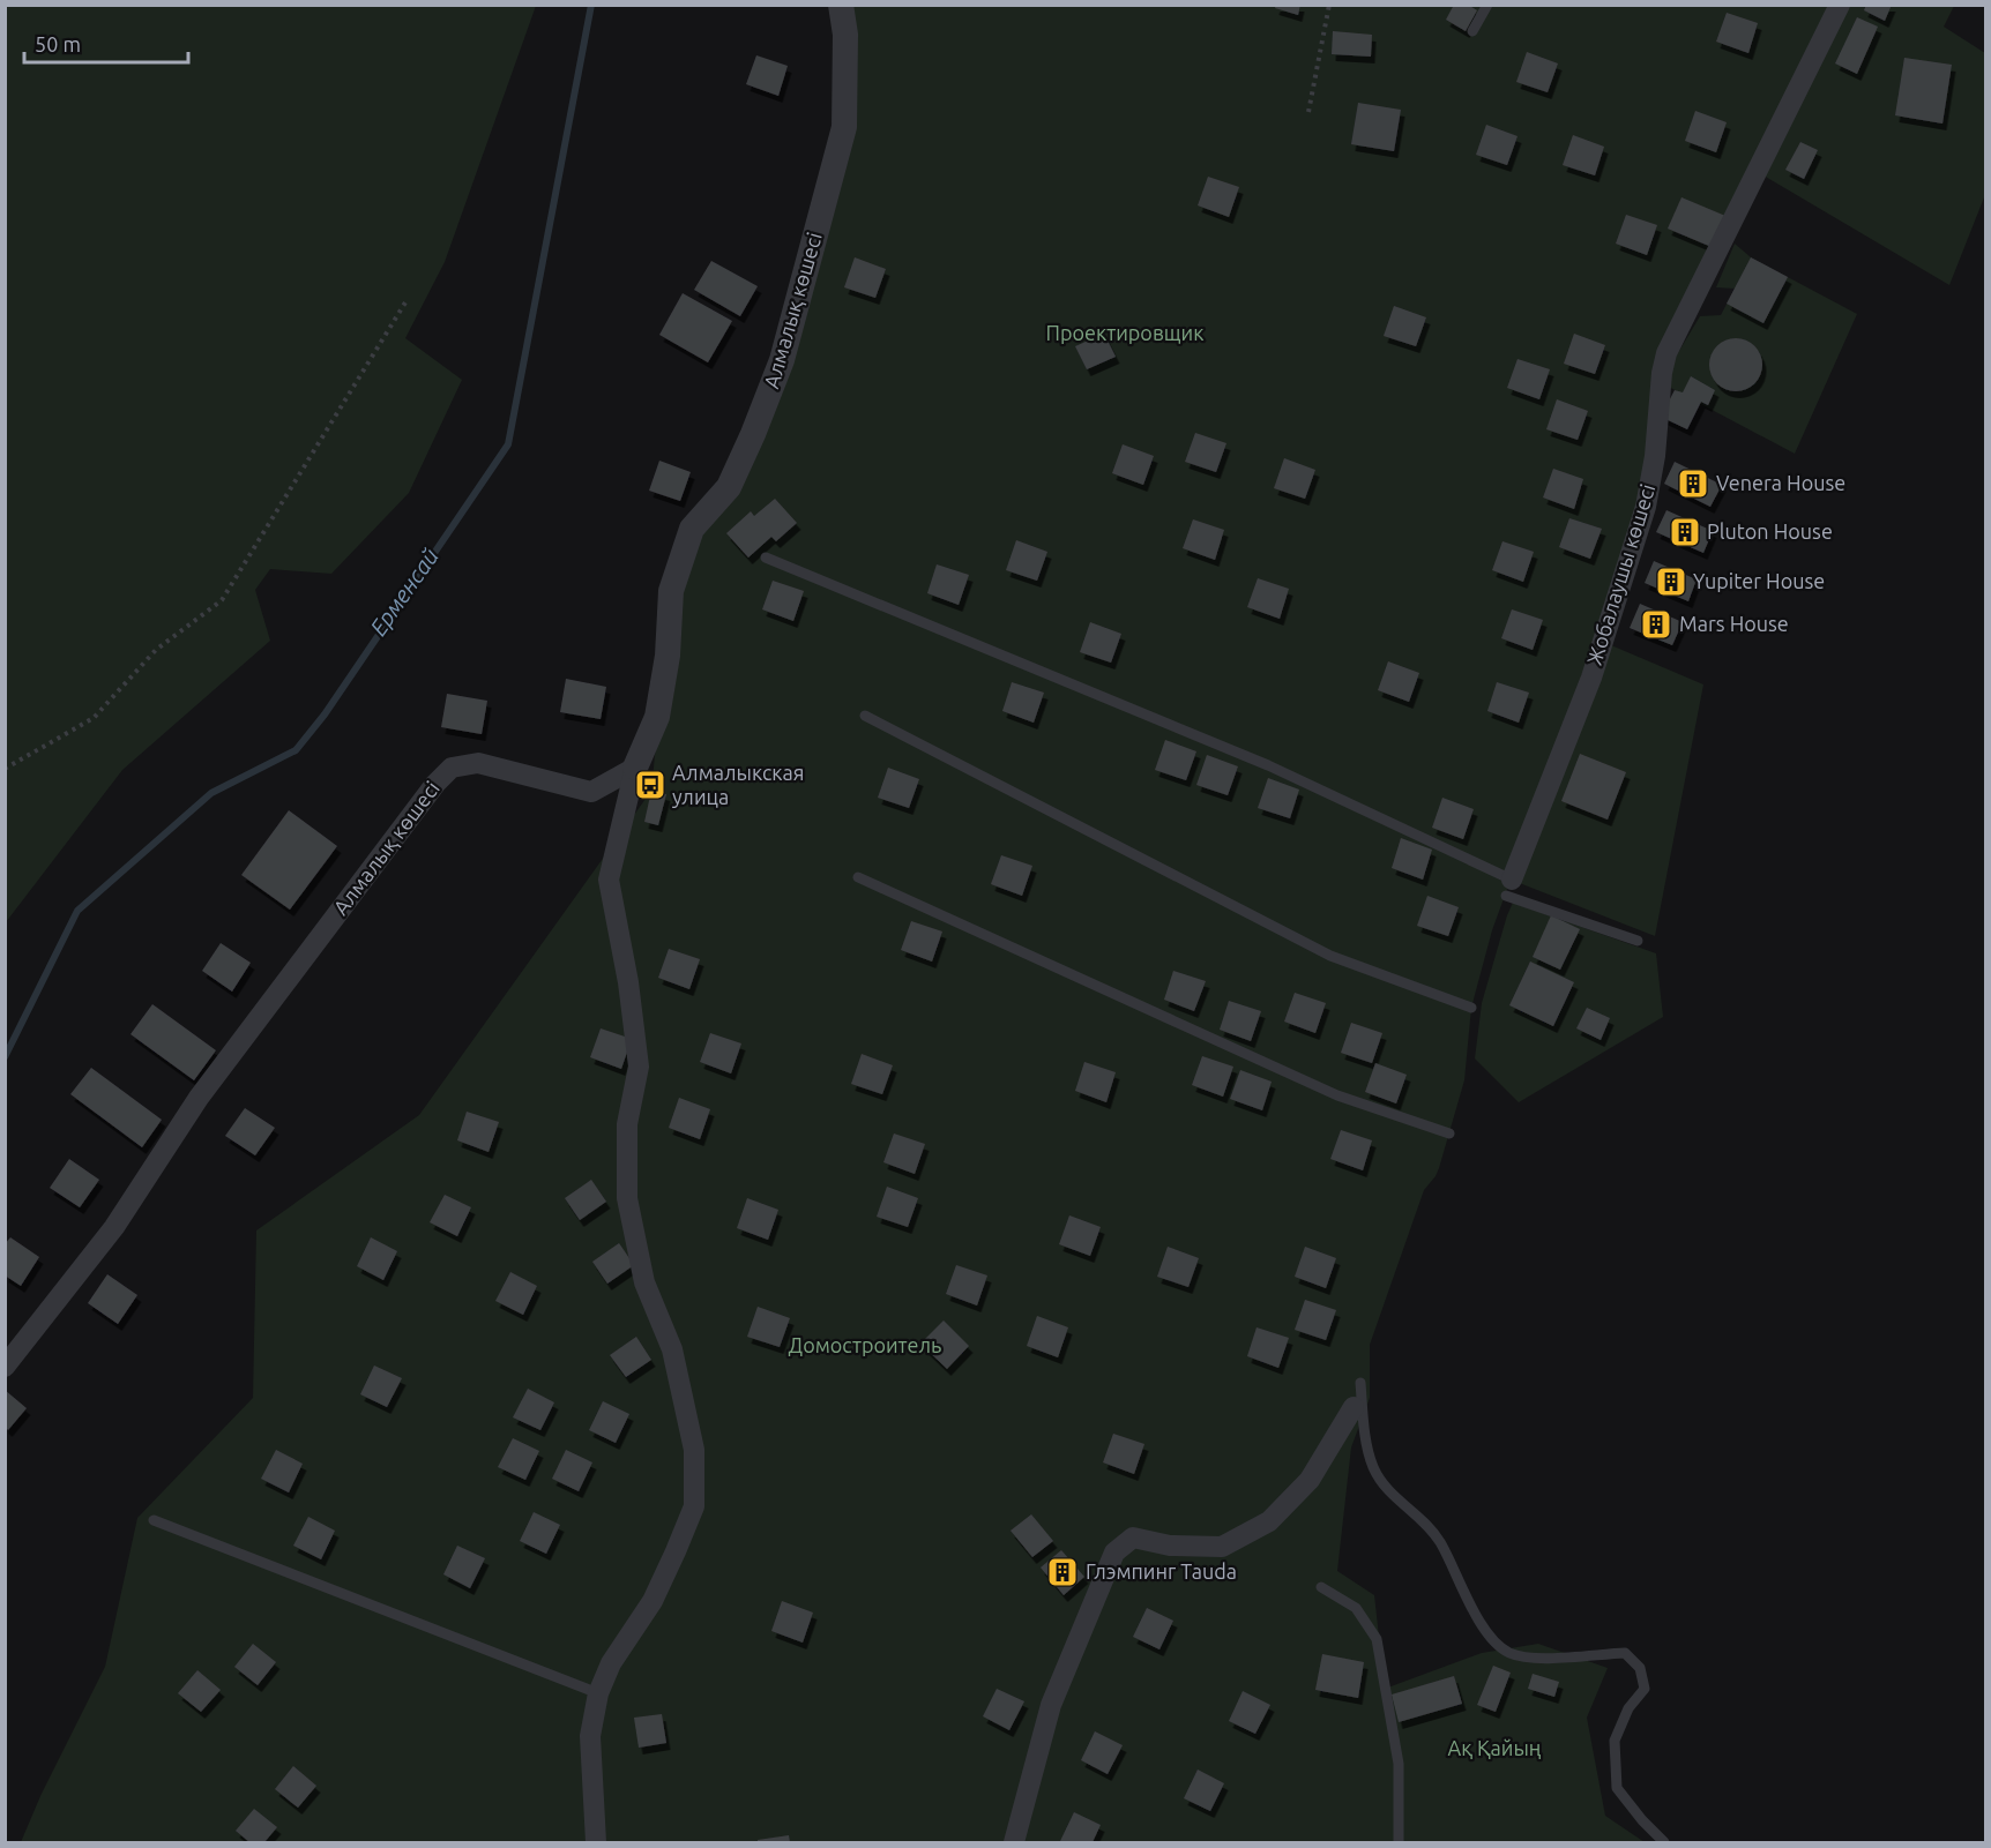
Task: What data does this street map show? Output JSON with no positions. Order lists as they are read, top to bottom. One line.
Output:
{"streets":{"street":["Алмалық көшесі","Жобалаушы көшесі"]},"water":["Ерменсай"],"parks":["Проектировщик","Домостроитель","Ақ Қайың"],"places":{"building":["Venera House","Pluton House","Yupiter House","Mars House","Глэмпинг Tauda"],"bus stop":["Алмалыкская улица"]},"scale_bar":"50 m"}
